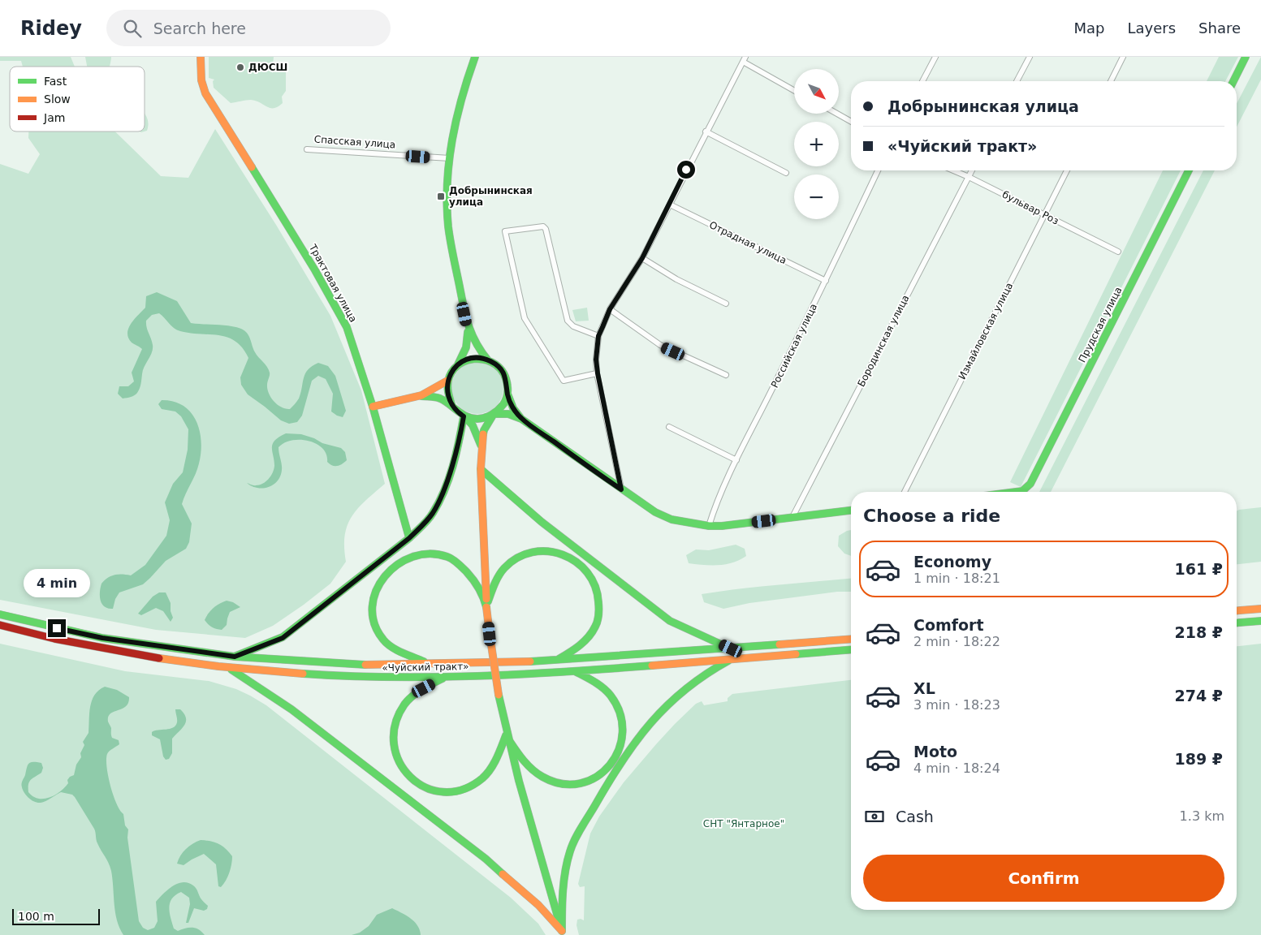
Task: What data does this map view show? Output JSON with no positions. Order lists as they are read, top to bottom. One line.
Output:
{"streets":{"main road":["Трактовая улица","Прудская улица","«Чуйский тракт»"],"street":["Спасская улица","бульвар Роз","Отрадная улица","Измайловская улица","Бородинская улица","Российская улица"]},"crossings":[["бульвар Роз","Измайловская улица"],["бульвар Роз","Бородинская улица"],["Отрадная улица","Российская улица"]],"parks":["СНТ \"Янтарное\""],"places":{"other":["ДЮСШ"],"transit":["Добрынинская улица"]},"legend":["Fast","Slow","Jam"],"scale_bar":"100 m","north":"bottom right","page":{"header":"Ridey","search":"Search here","nav":["Map","Layers","Share"],"map_buttons":["+","−"],"banner":["Добрынинская улица","«Чуйский тракт»"],"heading":"Choose a ride","list":[{"name":"Economy","note":"1 min · 18:21","value":"161 ₽"},{"name":"Comfort","note":"2 min · 18:22","value":"218 ₽"},{"name":"XL","note":"3 min · 18:23","value":"274 ₽"},{"name":"Moto","note":"4 min · 18:24","value":"189 ₽"}],"bubble":"4 min","pay":["Cash","1.3 km"],"buttons":"Confirm","scale":"100 m"}}
